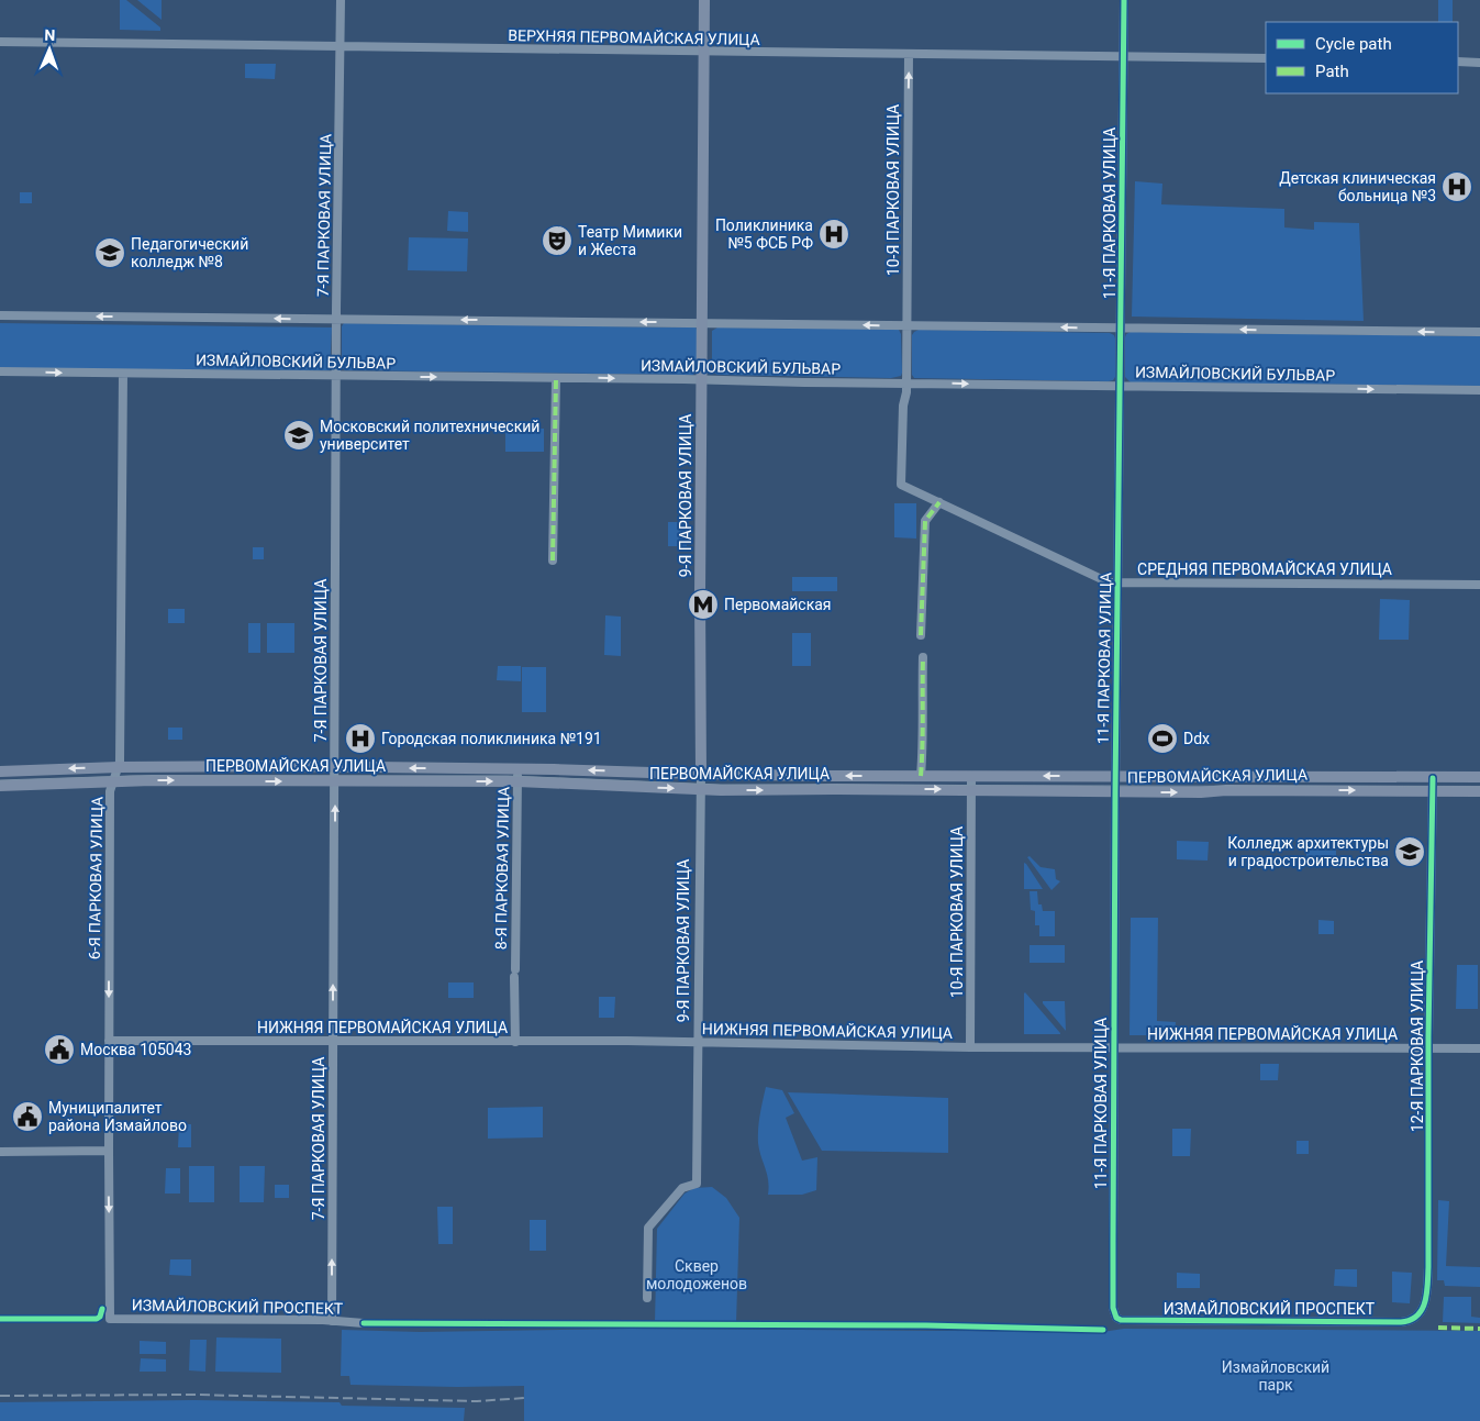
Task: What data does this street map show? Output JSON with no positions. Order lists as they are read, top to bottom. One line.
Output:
{"streets":{"main road":["9-Я ПАРКОВАЯ УЛИЦА","ПЕРВОМАЙСКАЯ УЛИЦА"],"street":["ВЕРХНЯЯ ПЕРВОМАЙСКАЯ УЛИЦА","10-Я ПАРКОВАЯ УЛИЦА","11-Я ПАРКОВАЯ УЛИЦА","7-Я ПАРКОВАЯ УЛИЦА","ИЗМАЙЛОВСКИЙ БУЛЬВАР","СРЕДНЯЯ ПЕРВОМАЙСКАЯ УЛИЦА","8-Я ПАРКОВАЯ УЛИЦА","6-Я ПАРКОВАЯ УЛИЦА","НИЖНЯЯ ПЕРВОМАЙСКАЯ УЛИЦА","12-Я ПАРКОВАЯ УЛИЦА","ИЗМАЙЛОВСКИЙ ПРОСПЕКТ"]},"crossings":[["ВЕРХНЯЯ ПЕРВОМАЙСКАЯ УЛИЦА","10-Я ПАРКОВАЯ УЛИЦА"],["ВЕРХНЯЯ ПЕРВОМАЙСКАЯ УЛИЦА","11-Я ПАРКОВАЯ УЛИЦА"],["ВЕРХНЯЯ ПЕРВОМАЙСКАЯ УЛИЦА","7-Я ПАРКОВАЯ УЛИЦА"],["ВЕРХНЯЯ ПЕРВОМАЙСКАЯ УЛИЦА","9-Я ПАРКОВАЯ УЛИЦА"],["10-Я ПАРКОВАЯ УЛИЦА","СРЕДНЯЯ ПЕРВОМАЙСКАЯ УЛИЦА"],["10-Я ПАРКОВАЯ УЛИЦА","ПЕРВОМАЙСКАЯ УЛИЦА"],["10-Я ПАРКОВАЯ УЛИЦА","НИЖНЯЯ ПЕРВОМАЙСКАЯ УЛИЦА"],["11-Я ПАРКОВАЯ УЛИЦА","ИЗМАЙЛОВСКИЙ БУЛЬВАР"],["11-Я ПАРКОВАЯ УЛИЦА","СРЕДНЯЯ ПЕРВОМАЙСКАЯ УЛИЦА"],["11-Я ПАРКОВАЯ УЛИЦА","ПЕРВОМАЙСКАЯ УЛИЦА"],["11-Я ПАРКОВАЯ УЛИЦА","НИЖНЯЯ ПЕРВОМАЙСКАЯ УЛИЦА"],["11-Я ПАРКОВАЯ УЛИЦА","ИЗМАЙЛОВСКИЙ ПРОСПЕКТ"],["7-Я ПАРКОВАЯ УЛИЦА","ИЗМАЙЛОВСКИЙ БУЛЬВАР"],["7-Я ПАРКОВАЯ УЛИЦА","ПЕРВОМАЙСКАЯ УЛИЦА"],["7-Я ПАРКОВАЯ УЛИЦА","НИЖНЯЯ ПЕРВОМАЙСКАЯ УЛИЦА"],["7-Я ПАРКОВАЯ УЛИЦА","ИЗМАЙЛОВСКИЙ ПРОСПЕКТ"],["ИЗМАЙЛОВСКИЙ БУЛЬВАР","9-Я ПАРКОВАЯ УЛИЦА"],["ИЗМАЙЛОВСКИЙ БУЛЬВАР","СРЕДНЯЯ ПЕРВОМАЙСКАЯ УЛИЦА"],["ИЗМАЙЛОВСКИЙ БУЛЬВАР","6-Я ПАРКОВАЯ УЛИЦА"],["9-Я ПАРКОВАЯ УЛИЦА","ПЕРВОМАЙСКАЯ УЛИЦА"],["9-Я ПАРКОВАЯ УЛИЦА","НИЖНЯЯ ПЕРВОМАЙСКАЯ УЛИЦА"],["ПЕРВОМАЙСКАЯ УЛИЦА","8-Я ПАРКОВАЯ УЛИЦА"],["ПЕРВОМАЙСКАЯ УЛИЦА","6-Я ПАРКОВАЯ УЛИЦА"],["ПЕРВОМАЙСКАЯ УЛИЦА","12-Я ПАРКОВАЯ УЛИЦА"],["8-Я ПАРКОВАЯ УЛИЦА","НИЖНЯЯ ПЕРВОМАЙСКАЯ УЛИЦА"],["6-Я ПАРКОВАЯ УЛИЦА","НИЖНЯЯ ПЕРВОМАЙСКАЯ УЛИЦА"],["6-Я ПАРКОВАЯ УЛИЦА","ИЗМАЙЛОВСКИЙ ПРОСПЕКТ"],["НИЖНЯЯ ПЕРВОМАЙСКАЯ УЛИЦА","12-Я ПАРКОВАЯ УЛИЦА"],["12-Я ПАРКОВАЯ УЛИЦА","ИЗМАЙЛОВСКИЙ ПРОСПЕКТ"]],"one_way":["10-Я ПАРКОВАЯ УЛИЦА","7-Я ПАРКОВАЯ УЛИЦА","6-Я ПАРКОВАЯ УЛИЦА"],"parks":["Сквер молодоженов","Измайловский парк"],"places":{"hospital":["Детская клиническая больница №3","Поликлиника №5 ФСБ РФ","Городская поликлиника №191"],"theatre":["Театр Мимики и Жеста"],"school or university":["Педагогический колледж №8","Московский политехнический университет","Колледж архитектуры и градостроительства"],"metro station":["Первомайская"],"sports":["Ddx"],"public building":["Москва 105043","Муниципалитет района Измайлово"]},"legend":["Cycle path","Path"],"north":"top"}
